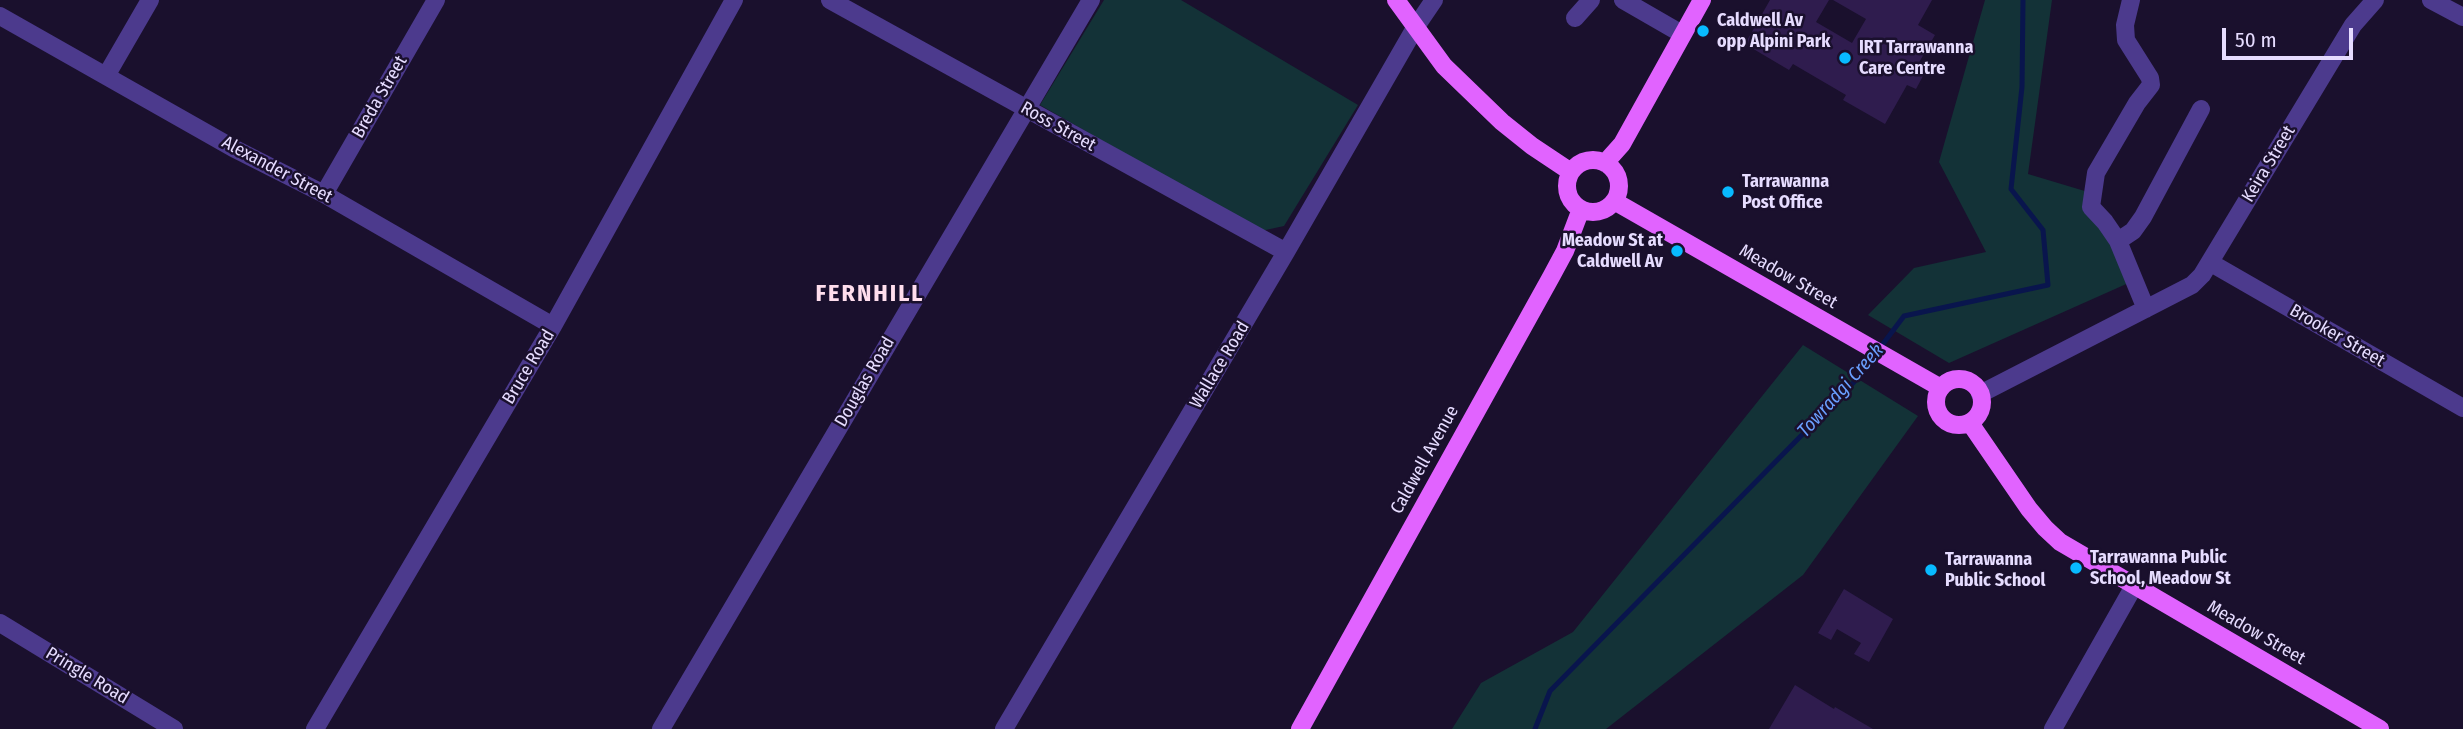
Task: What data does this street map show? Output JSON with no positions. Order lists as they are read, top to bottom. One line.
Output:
{"streets":{"main road":["Meadow Street","Caldwell Avenue"],"street":["Breda Street","Ross Street","Keira Street","Alexander Street","Brooker Street","Wallace Road","Bruce Road","Douglas Road","Pringle Road"]},"crossings":[["Breda Street","Alexander Street"],["Ross Street","Wallace Road"],["Ross Street","Douglas Road"],["Keira Street","Meadow Street"],["Keira Street","Brooker Street"],["Alexander Street","Bruce Road"],["Meadow Street","Caldwell Avenue"]],"districts":["FERNHILL"],"water":["Towradgi Creek"],"places":["Caldwell Av opp Alpini Park","IRT Tarrawanna Care Centre","Tarrawanna Post Office","Meadow St at Caldwell Av","Tarrawanna Public School, Meadow St","Tarrawanna Public School"],"scale_bar":"50 m"}
